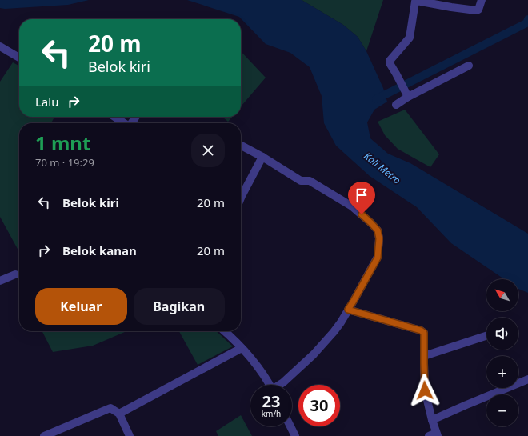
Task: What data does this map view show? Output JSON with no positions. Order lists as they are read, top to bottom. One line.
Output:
{"water":["Kali Metro"],"north":"top left","page":{"turn":["20 m","Belok kiri"],"then":"Lalu","heading":["1 mnt","70 m · 19:29"],"list":[{"name":"Belok kiri","value":"20 m"},{"name":"Belok kanan","value":"20 m"}],"map_buttons":["+","−"],"buttons":["Keluar","Bagikan"],"speed":"23 km/h","limit":"30"}}
